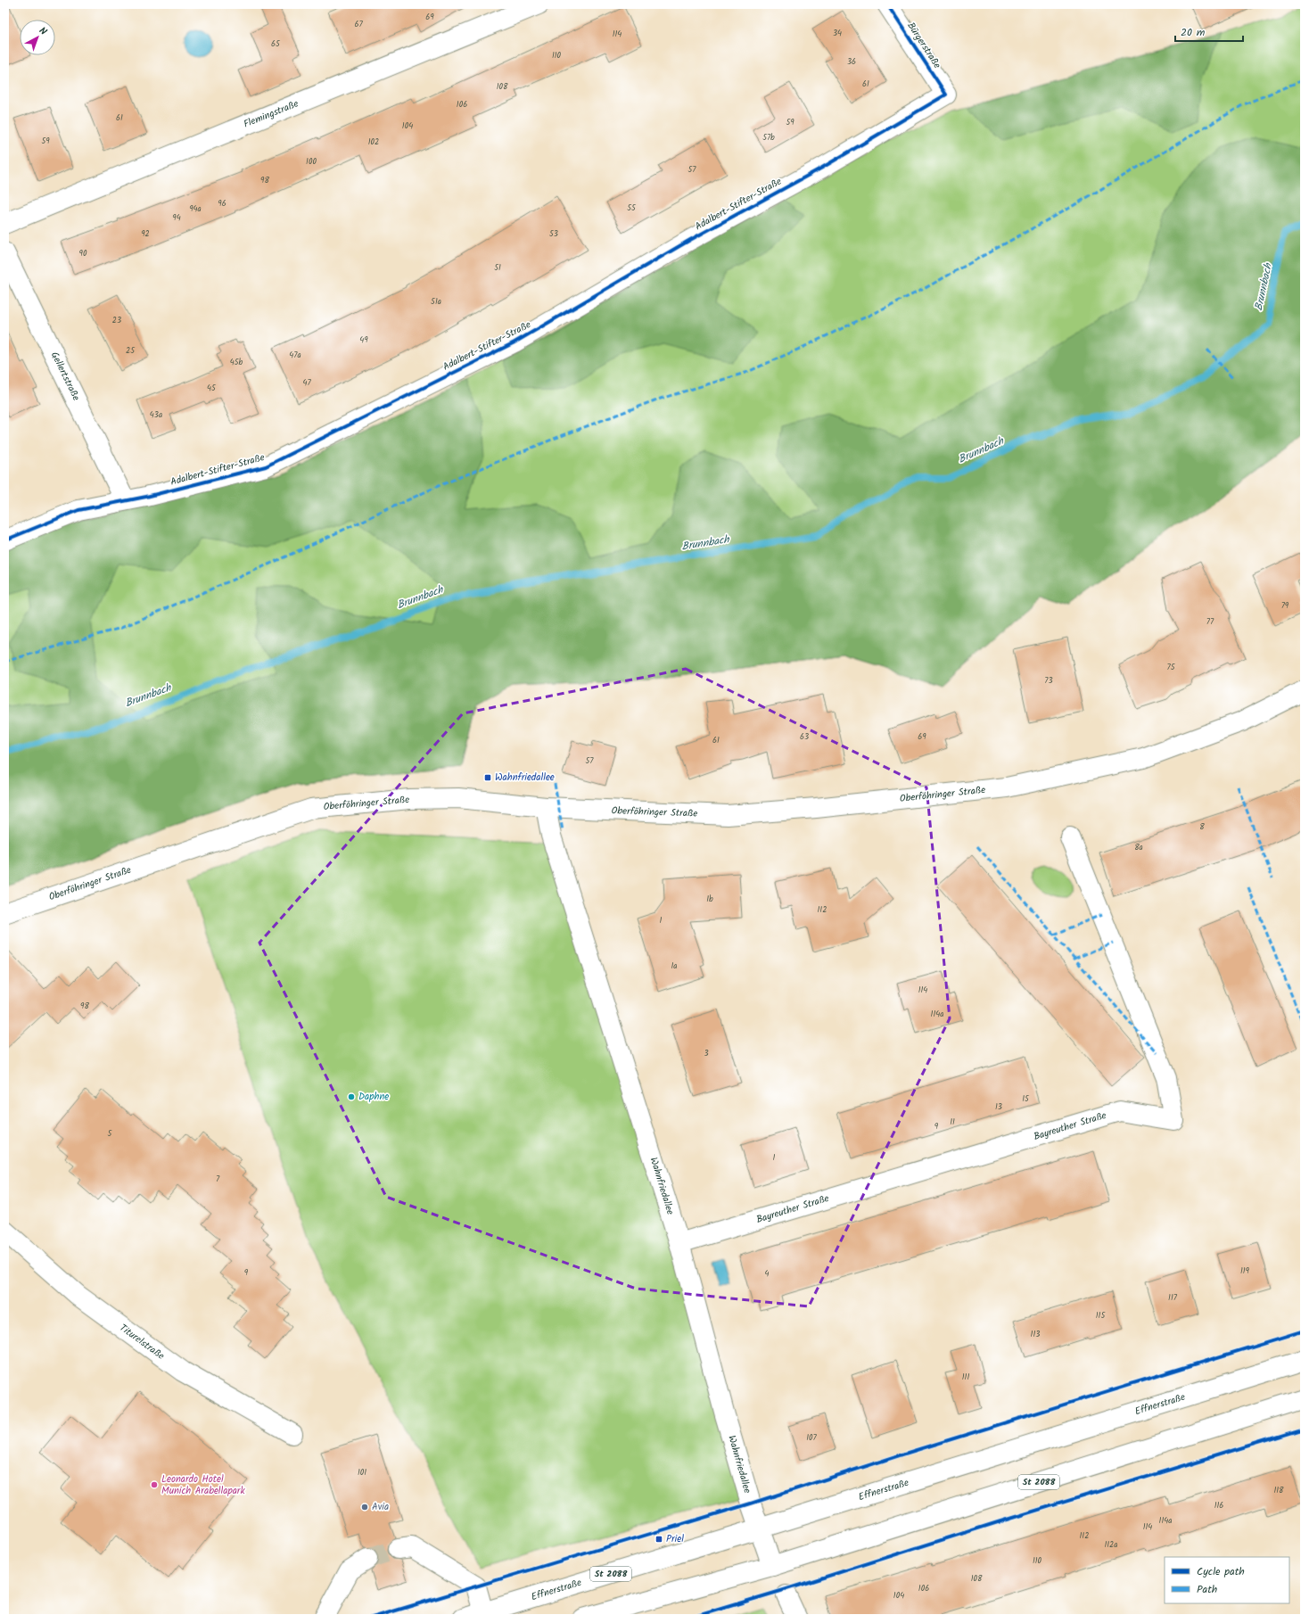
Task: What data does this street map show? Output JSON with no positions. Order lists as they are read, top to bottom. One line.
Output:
{"streets":{"street":["Bürgerstraße","Flemingstraße","Adalbert-Stifter-Straße","Gellertstraße","Oberföhringer Straße","Bayreuther Straße","Wahnfriedallee","Titurelstraße","Effnerstraße","St 2088"]},"crossings":[["Bürgerstraße","Adalbert-Stifter-Straße"],["Adalbert-Stifter-Straße","Gellertstraße"],["Oberföhringer Straße","Wahnfriedallee"],["Bayreuther Straße","Wahnfriedallee"],["Wahnfriedallee","Effnerstraße"],["Wahnfriedallee","St 2088"]],"water":["Brunnbach"],"places":{"transit":["Wahnfriedallee","Priel"],"other":["Daphne","Leonardo Hotel Munich Arabellapark","Avia"]},"house_numbers":["69","67","34","114","65","110","36","61","108","106","61","59","104","57b","59","102","100","57","98","96","55","94a","94","92","53","90","51","51a","23","49","25","47a","45b","47","45","43a","79","77","75","73","63","69","61","57","8","8a","1b","112","1","1a","114","98","114a","3","15","13","11","9","5","1","7","119","9","4","117","115","113","111","107","101","118","116","114a","114","112","112a","110","108","106","104"],"legend":["Cycle path","Path"],"scale_bar":"20 m","north":"top right"}
